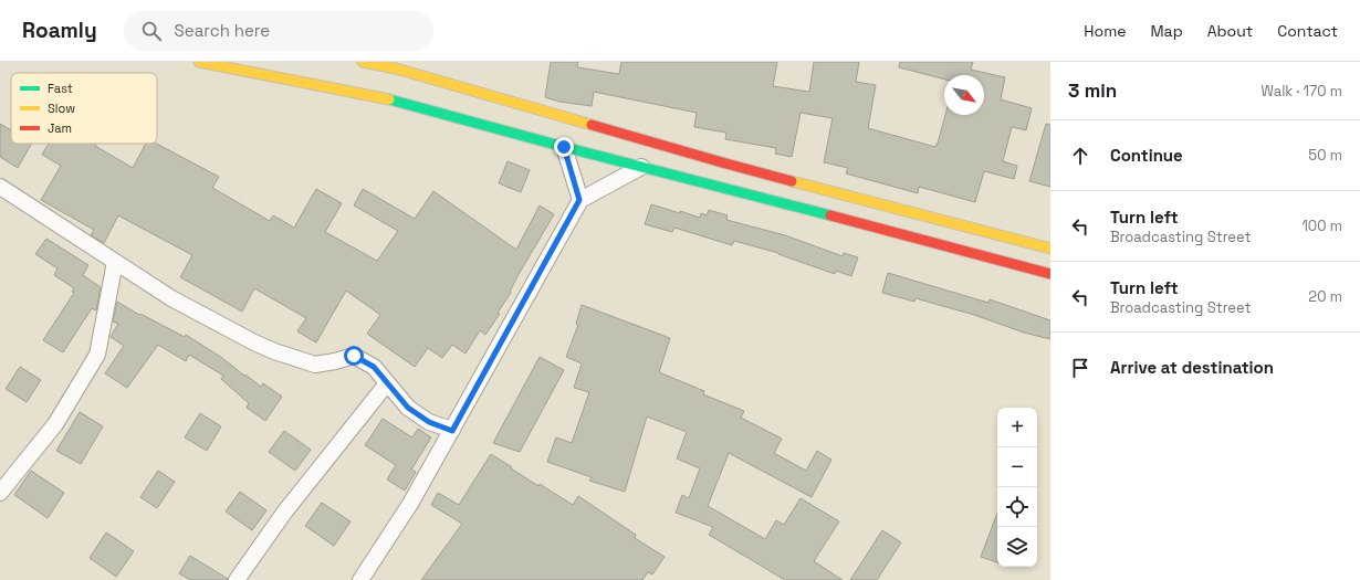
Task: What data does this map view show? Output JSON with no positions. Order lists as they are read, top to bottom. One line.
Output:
{"legend":["Fast","Slow","Jam"],"north":"bottom right","page":{"header":"Roamly","search":"Search here","nav":["Home","Map","About","Contact"],"heading":["3 min","Walk · 170 m"],"list":[["Continue","50 m"],["Turn left","Broadcasting Street","100 m"],["Turn left","Broadcasting Street","20 m"],"Arrive at destination"],"map_buttons":["+","−"]}}
